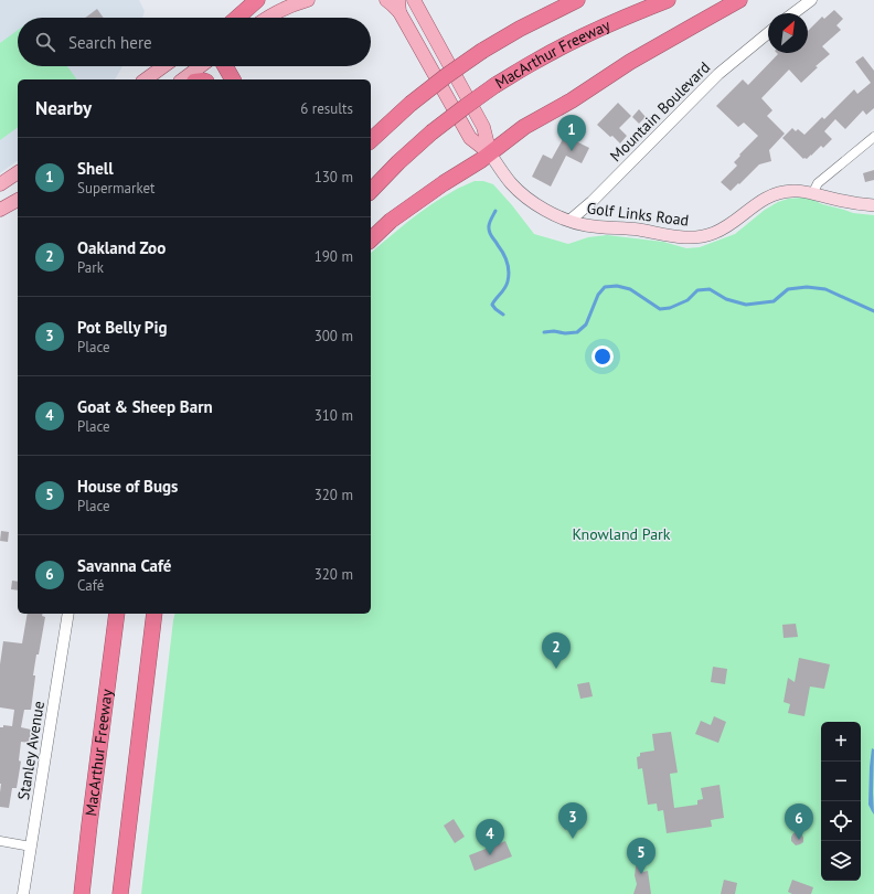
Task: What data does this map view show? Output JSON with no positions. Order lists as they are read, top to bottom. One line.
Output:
{"streets":{"highway":["MacArthur Freeway"],"main road":["Golf Links Road"],"street":["Mountain Boulevard","Stanley Avenue"]},"crossings":[["Mountain Boulevard","Golf Links Road"]],"parks":["Knowland Park"],"north":"top right","page":{"search":"Search here","heading":["Nearby","6 results"],"pins":["1","2","3","6","4","5"],"list":[{"mark":"1","name":"Shell","note":"Supermarket","value":"130 m"},{"mark":"2","name":"Oakland Zoo","note":"Park","value":"190 m"},{"mark":"3","name":"Pot Belly Pig","note":"Place","value":"300 m"},{"mark":"4","name":"Goat & Sheep Barn","note":"Place","value":"310 m"},{"mark":"5","name":"House of Bugs","note":"Place","value":"320 m"},{"mark":"6","name":"Savanna Café","note":"Café","value":"320 m"}],"map_buttons":["+","−"]}}
